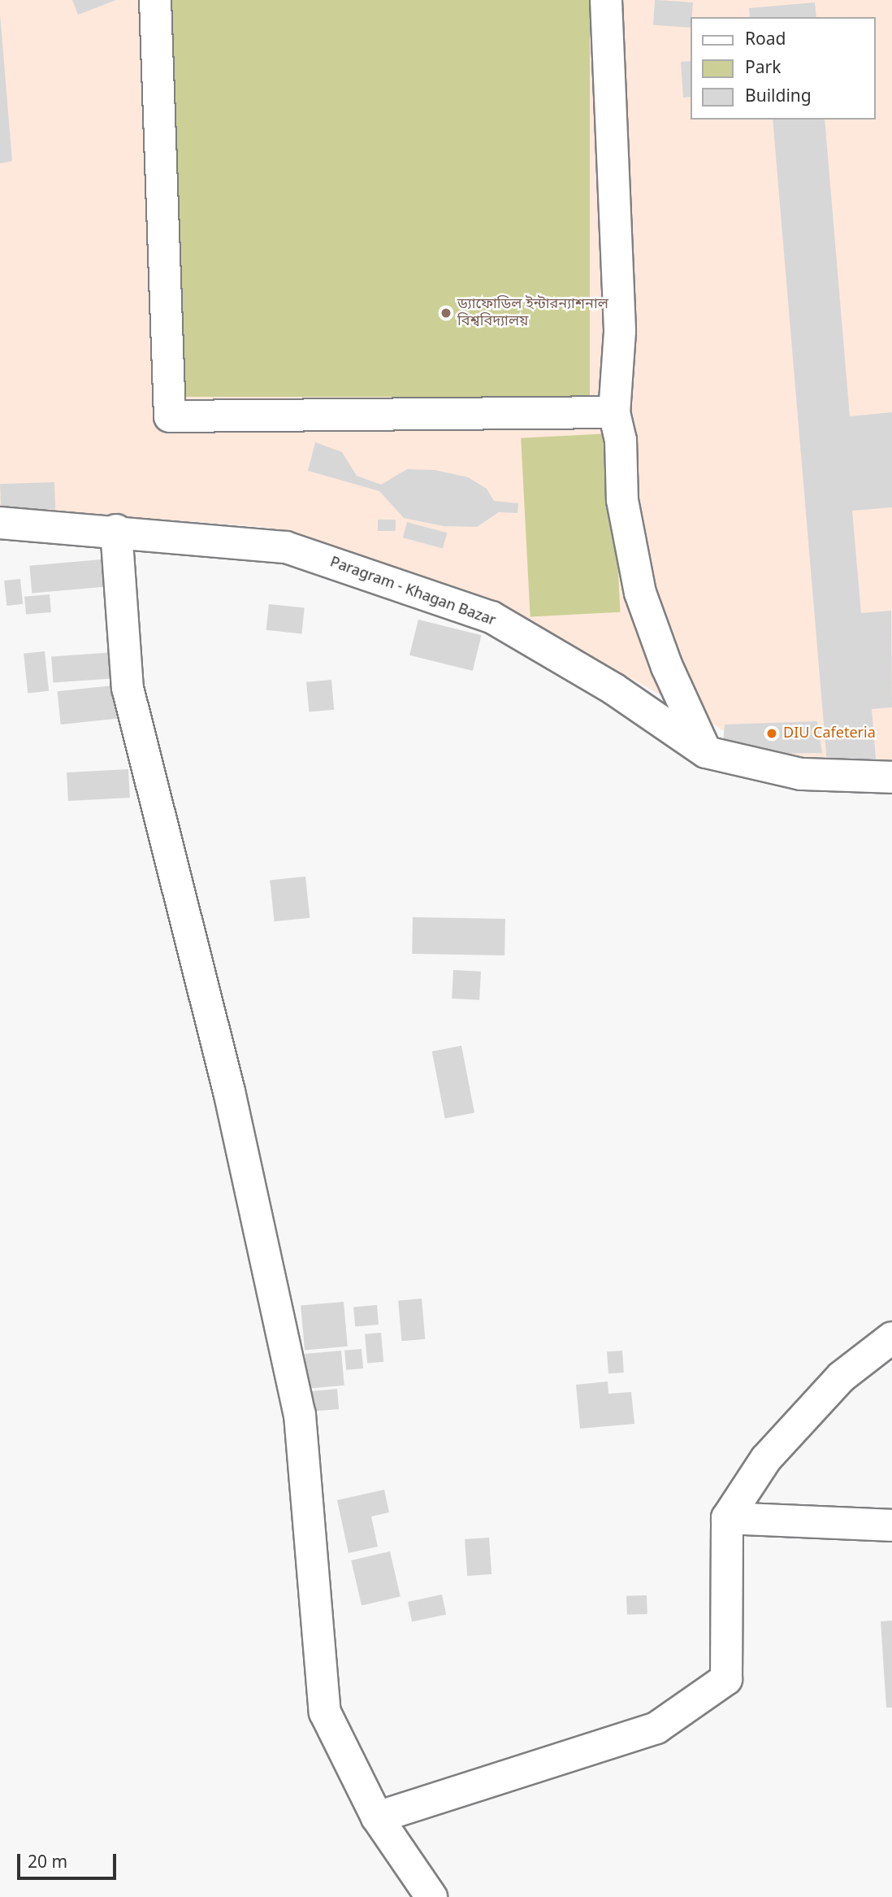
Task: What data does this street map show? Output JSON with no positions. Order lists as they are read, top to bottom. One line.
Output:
{"streets":{"street":["Paragram - Khagan Bazar"]},"places":["ড্যাফোডিল ইন্টারন্যাশনাল বিশ্ববিদ্যালয়","DIU Cafeteria"],"legend":["Road","Park","Building"],"scale_bar":"20 m"}
